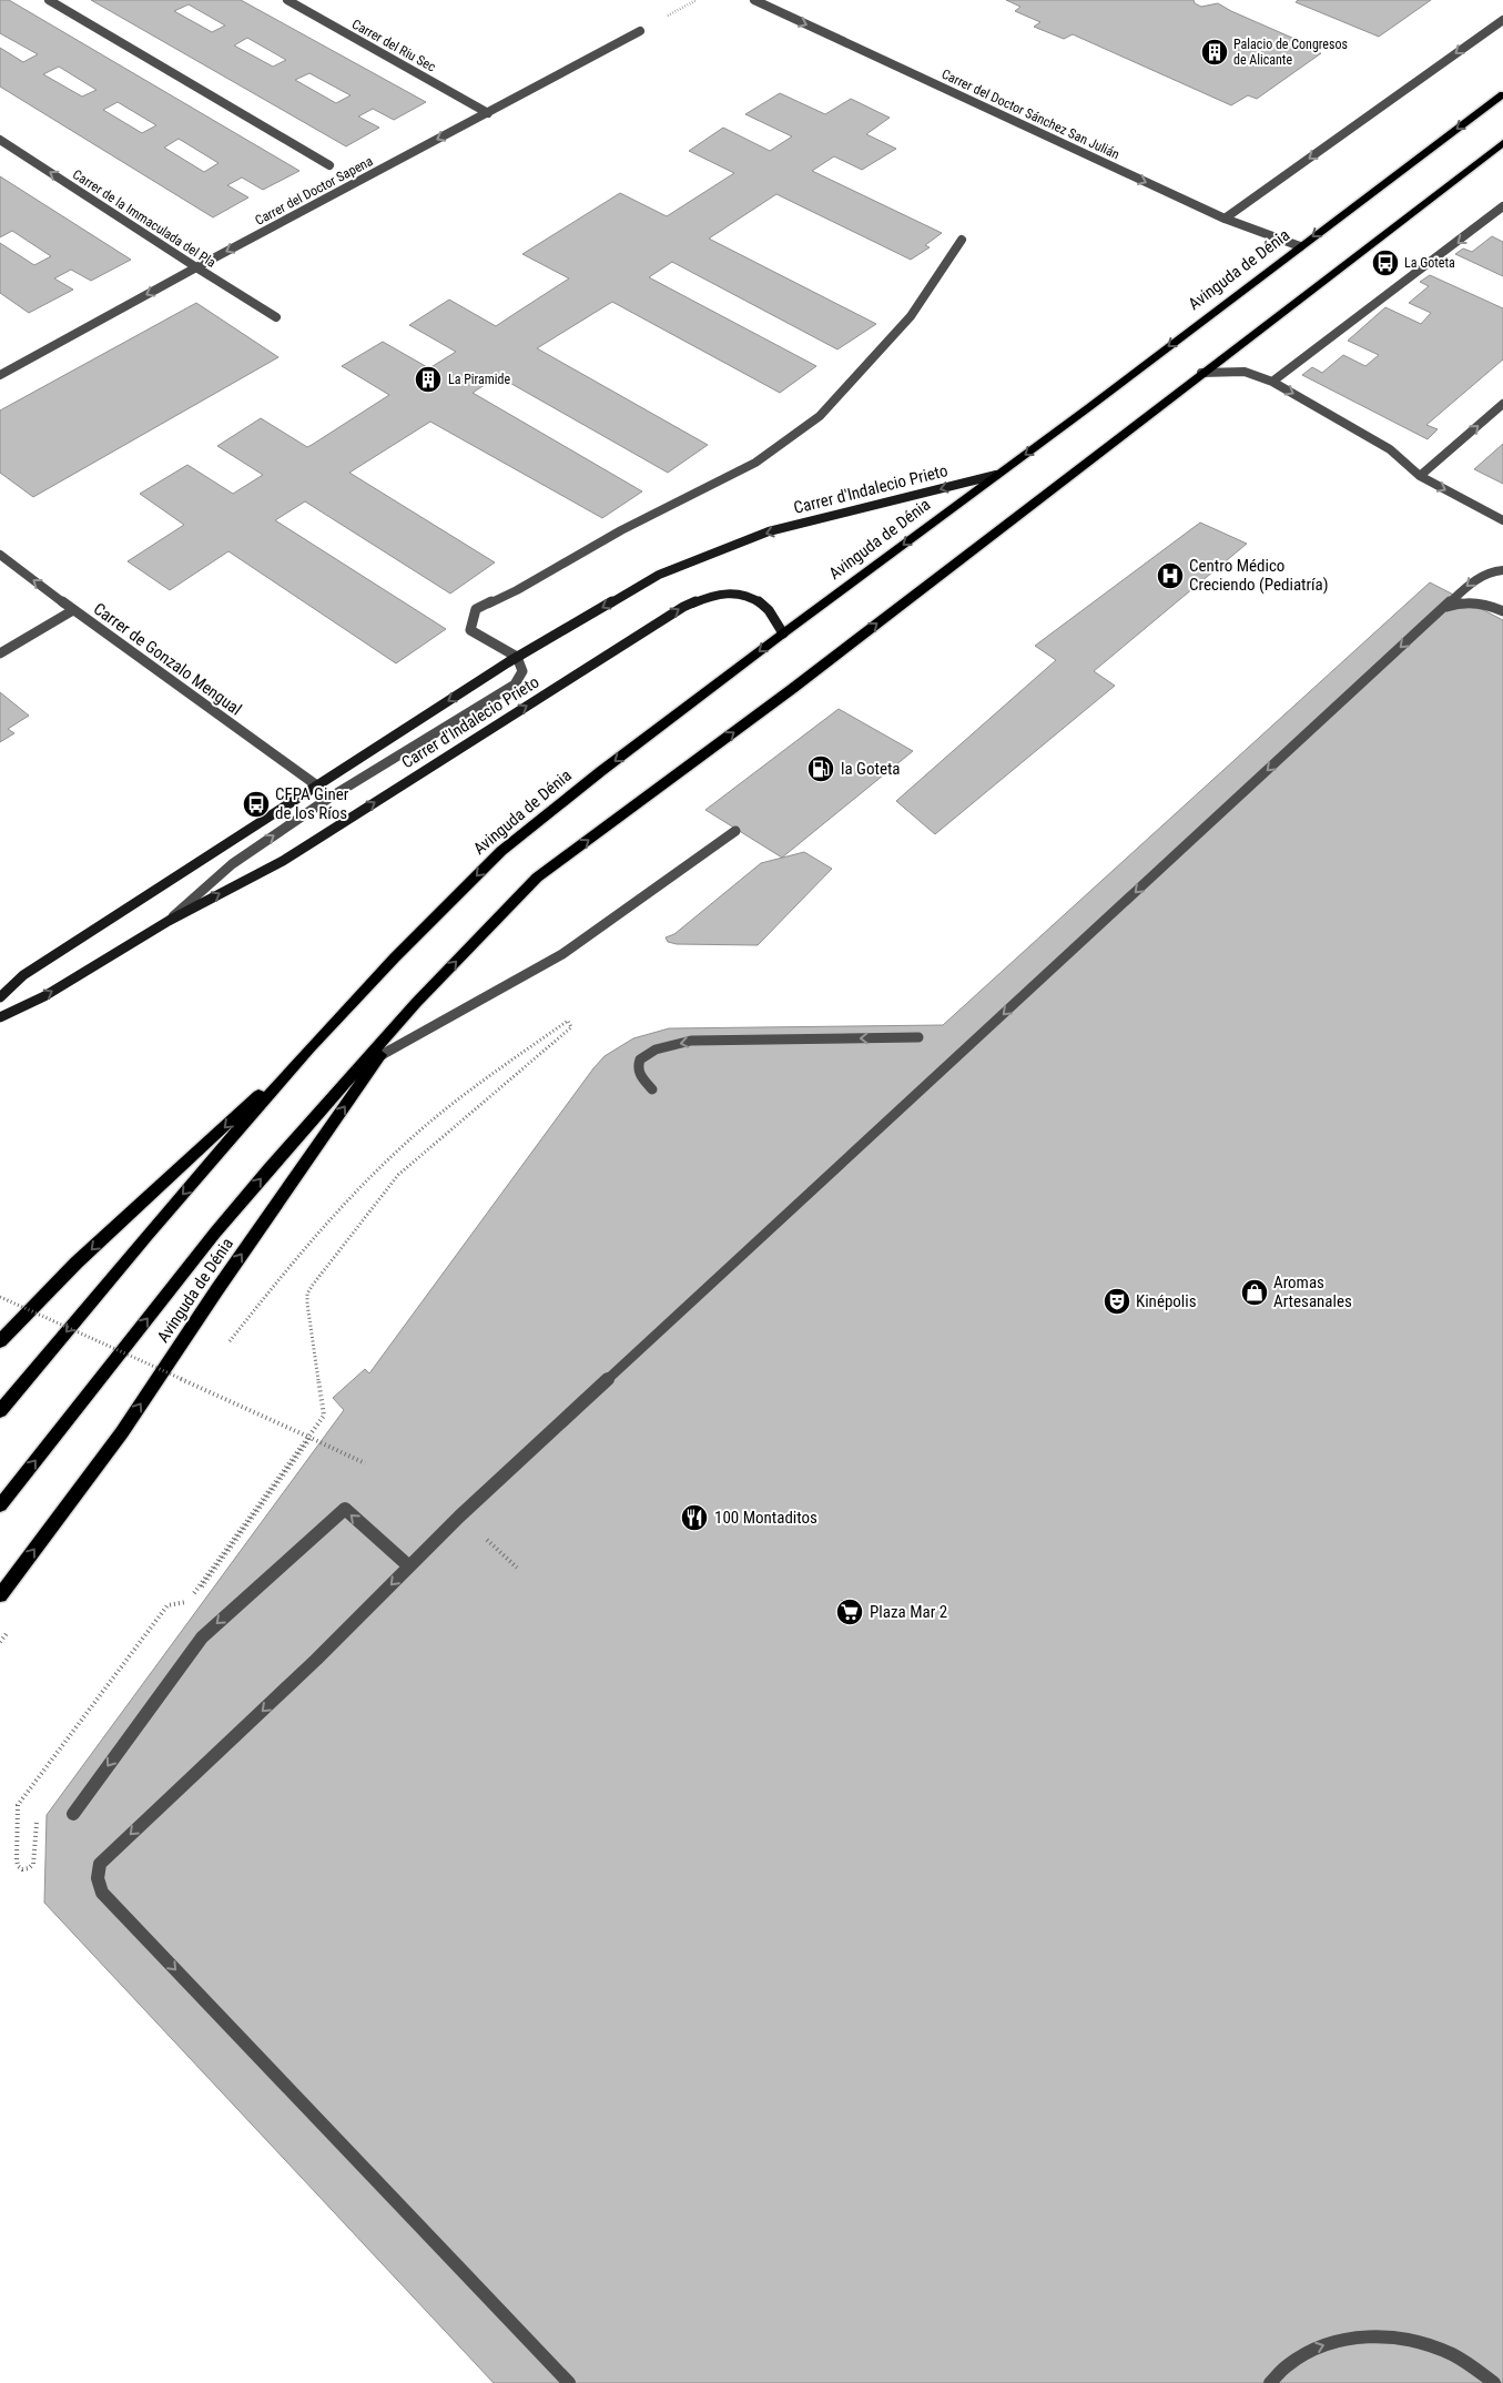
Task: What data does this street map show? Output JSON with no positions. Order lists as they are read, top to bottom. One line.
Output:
{"streets":{"main road":["Avinguda de Dénia"],"street":["Carrer del Riu Sec","Carrer del Doctor Sánchez San Julián","Carrer del Doctor Sapena","Carrer de la Immaculada del Pla","Carrer d'Indalecio Prieto","Carrer de Gonzalo Mengual"]},"crossings":[["Carrer del Riu Sec","Carrer del Doctor Sapena"],["Carrer del Doctor Sánchez San Julián","Avinguda de Dénia"],["Carrer del Doctor Sapena","Carrer de la Immaculada del Pla"],["Avinguda de Dénia","Carrer d'Indalecio Prieto"],["Carrer d'Indalecio Prieto","Carrer de Gonzalo Mengual"]],"one_way":["Carrer del Doctor Sánchez San Julián","Carrer del Doctor Sapena","Carrer de la Immaculada del Pla"],"places":{"building":["Palacio de Congresos de Alicante","La Piramide"],"bus stop":["La Goteta","CFPA Giner de los Ríos"],"hospital":["Centro Médico Creciendo (Pediatría)"],"fuel station":["la Goteta"],"shop":["Aromas Artesanales"],"theatre":["Kinépolis"],"restaurant":["100 Montaditos"],"supermarket":["Plaza Mar 2"]}}
